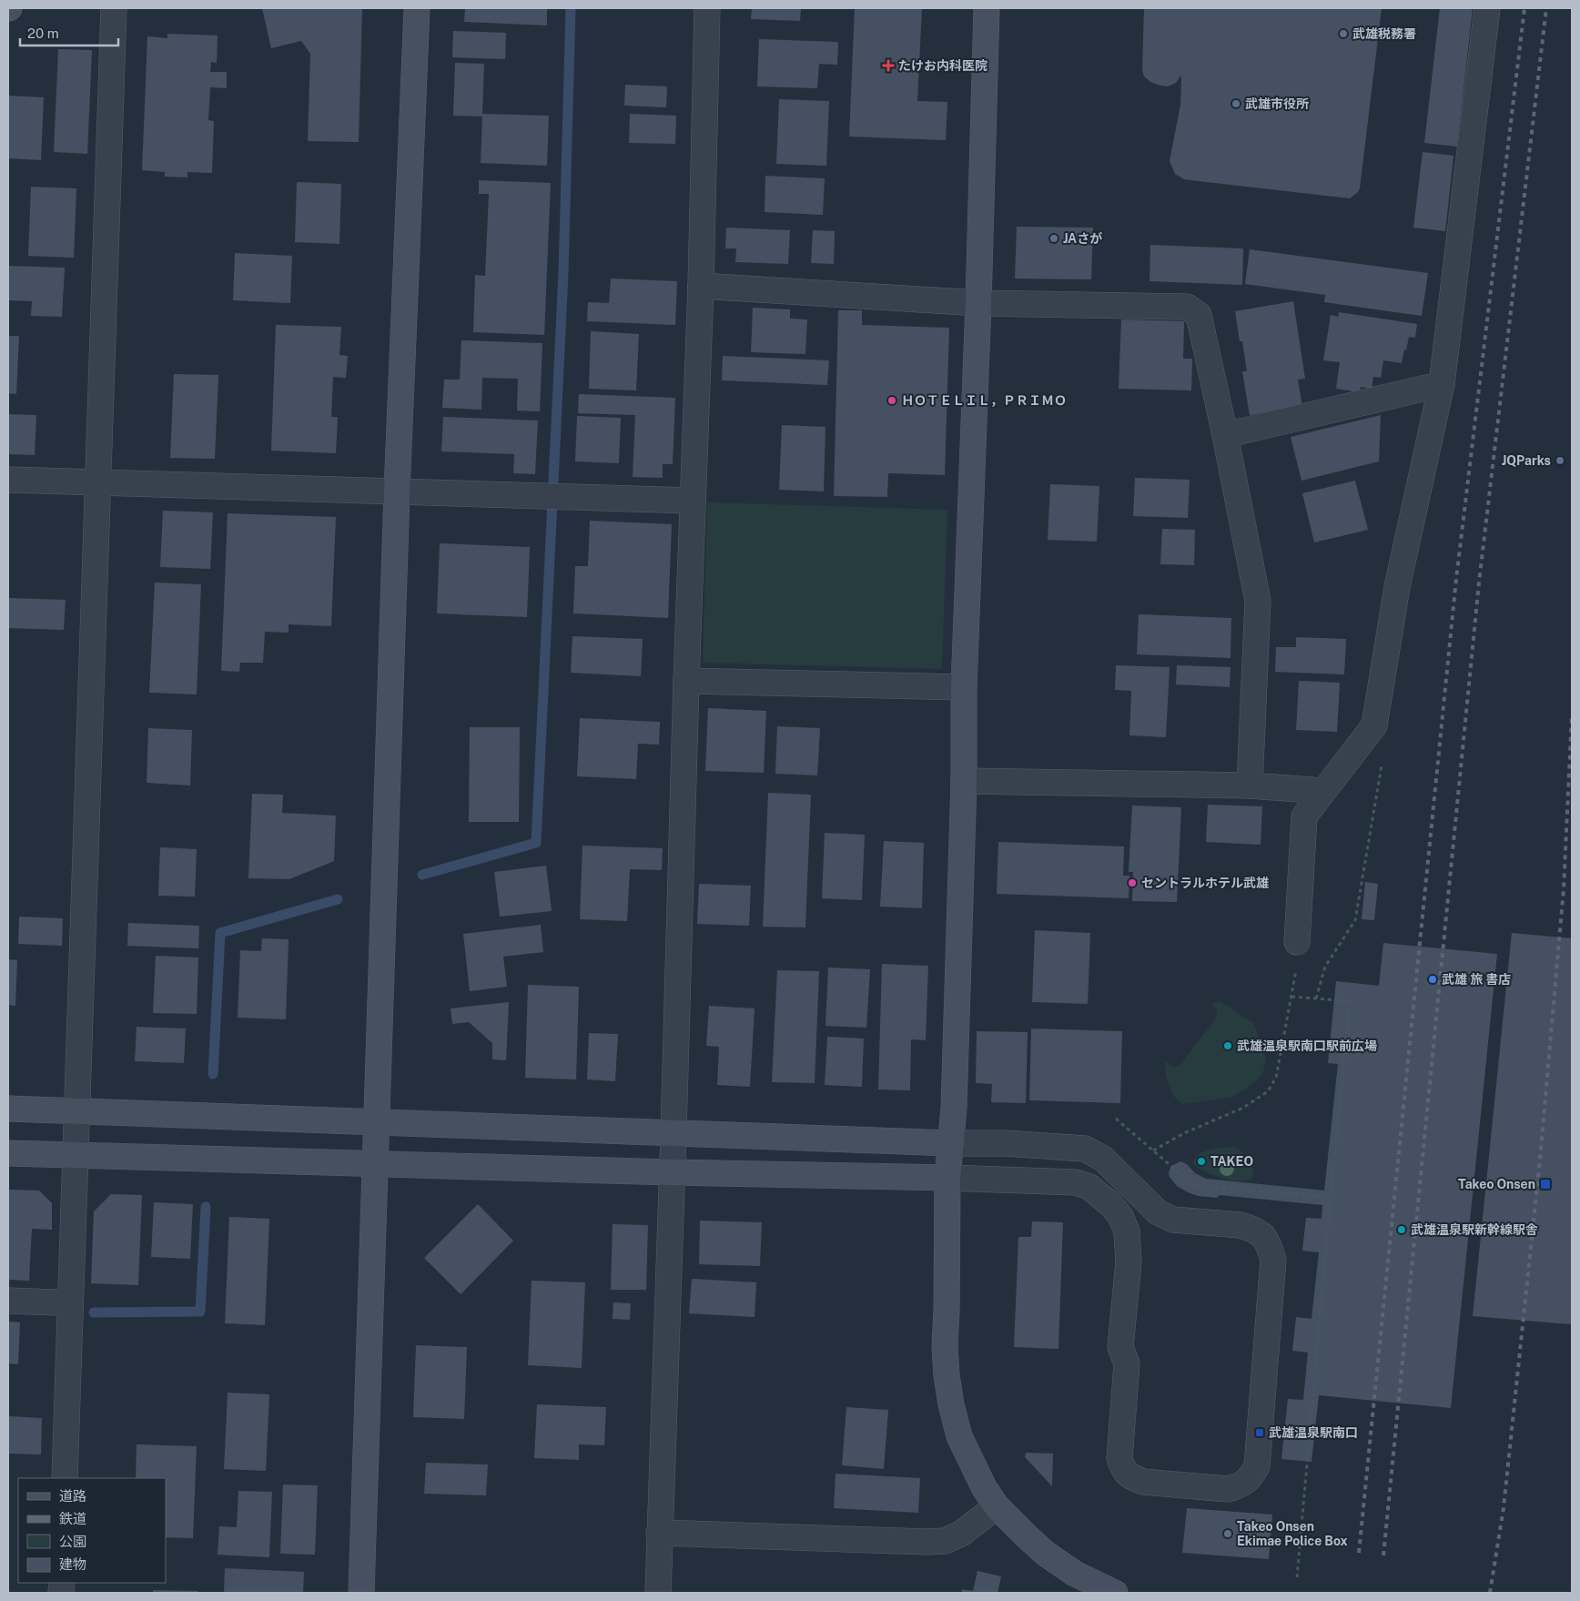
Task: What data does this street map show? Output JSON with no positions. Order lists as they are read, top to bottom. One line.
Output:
{"places":{"other":["武雄税務署","武雄市役所","JAさが","ＨＯＴＥＬＩＬ，ＰＲＩＭＯ","JQParks","セントラルホテル武雄","武雄 旅 書店","武雄温泉駅南口駅前広場","TAKEO","武雄温泉駅新幹線駅舎","Takeo Onsen Ekimae Police Box"],"health":["たけお内科医院"],"transit":["Takeo Onsen","武雄温泉駅南口"]},"legend":["道路","鉄道","公園","建物"],"scale_bar":"20 m"}
